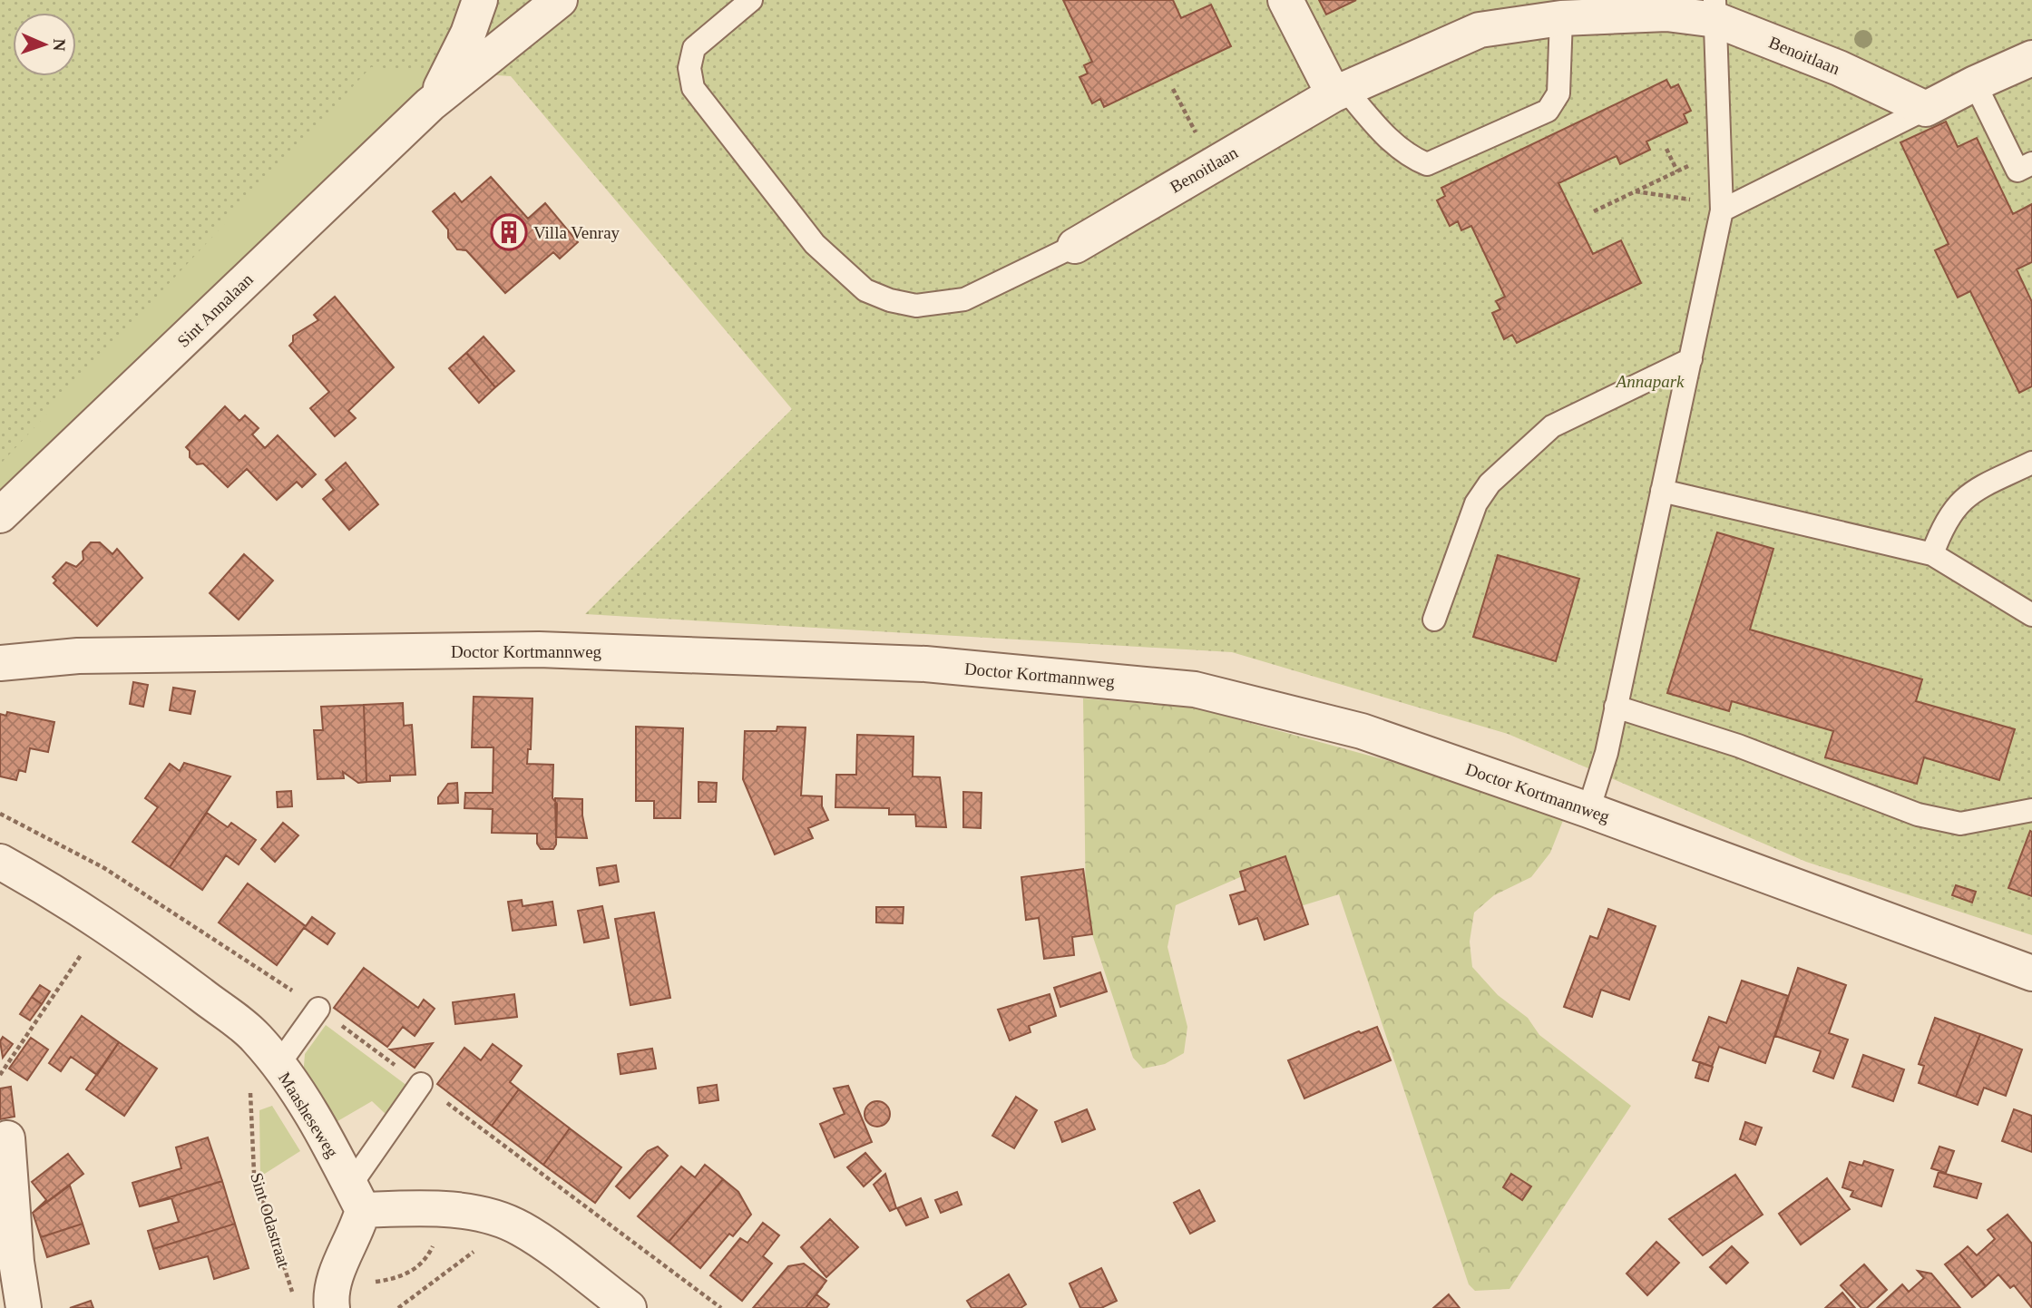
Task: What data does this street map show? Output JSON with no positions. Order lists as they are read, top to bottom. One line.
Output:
{"streets":{"street":["Benoitlaan","Sint Annalaan","Doctor Kortmannweg","Maasheseweg"],"path":["Sint Odastraat"]},"crossings":[["Maasheseweg","Sint Odastraat"]],"parks":["Annapark"],"places":{"building":["Villa Venray"]},"north":"right"}
